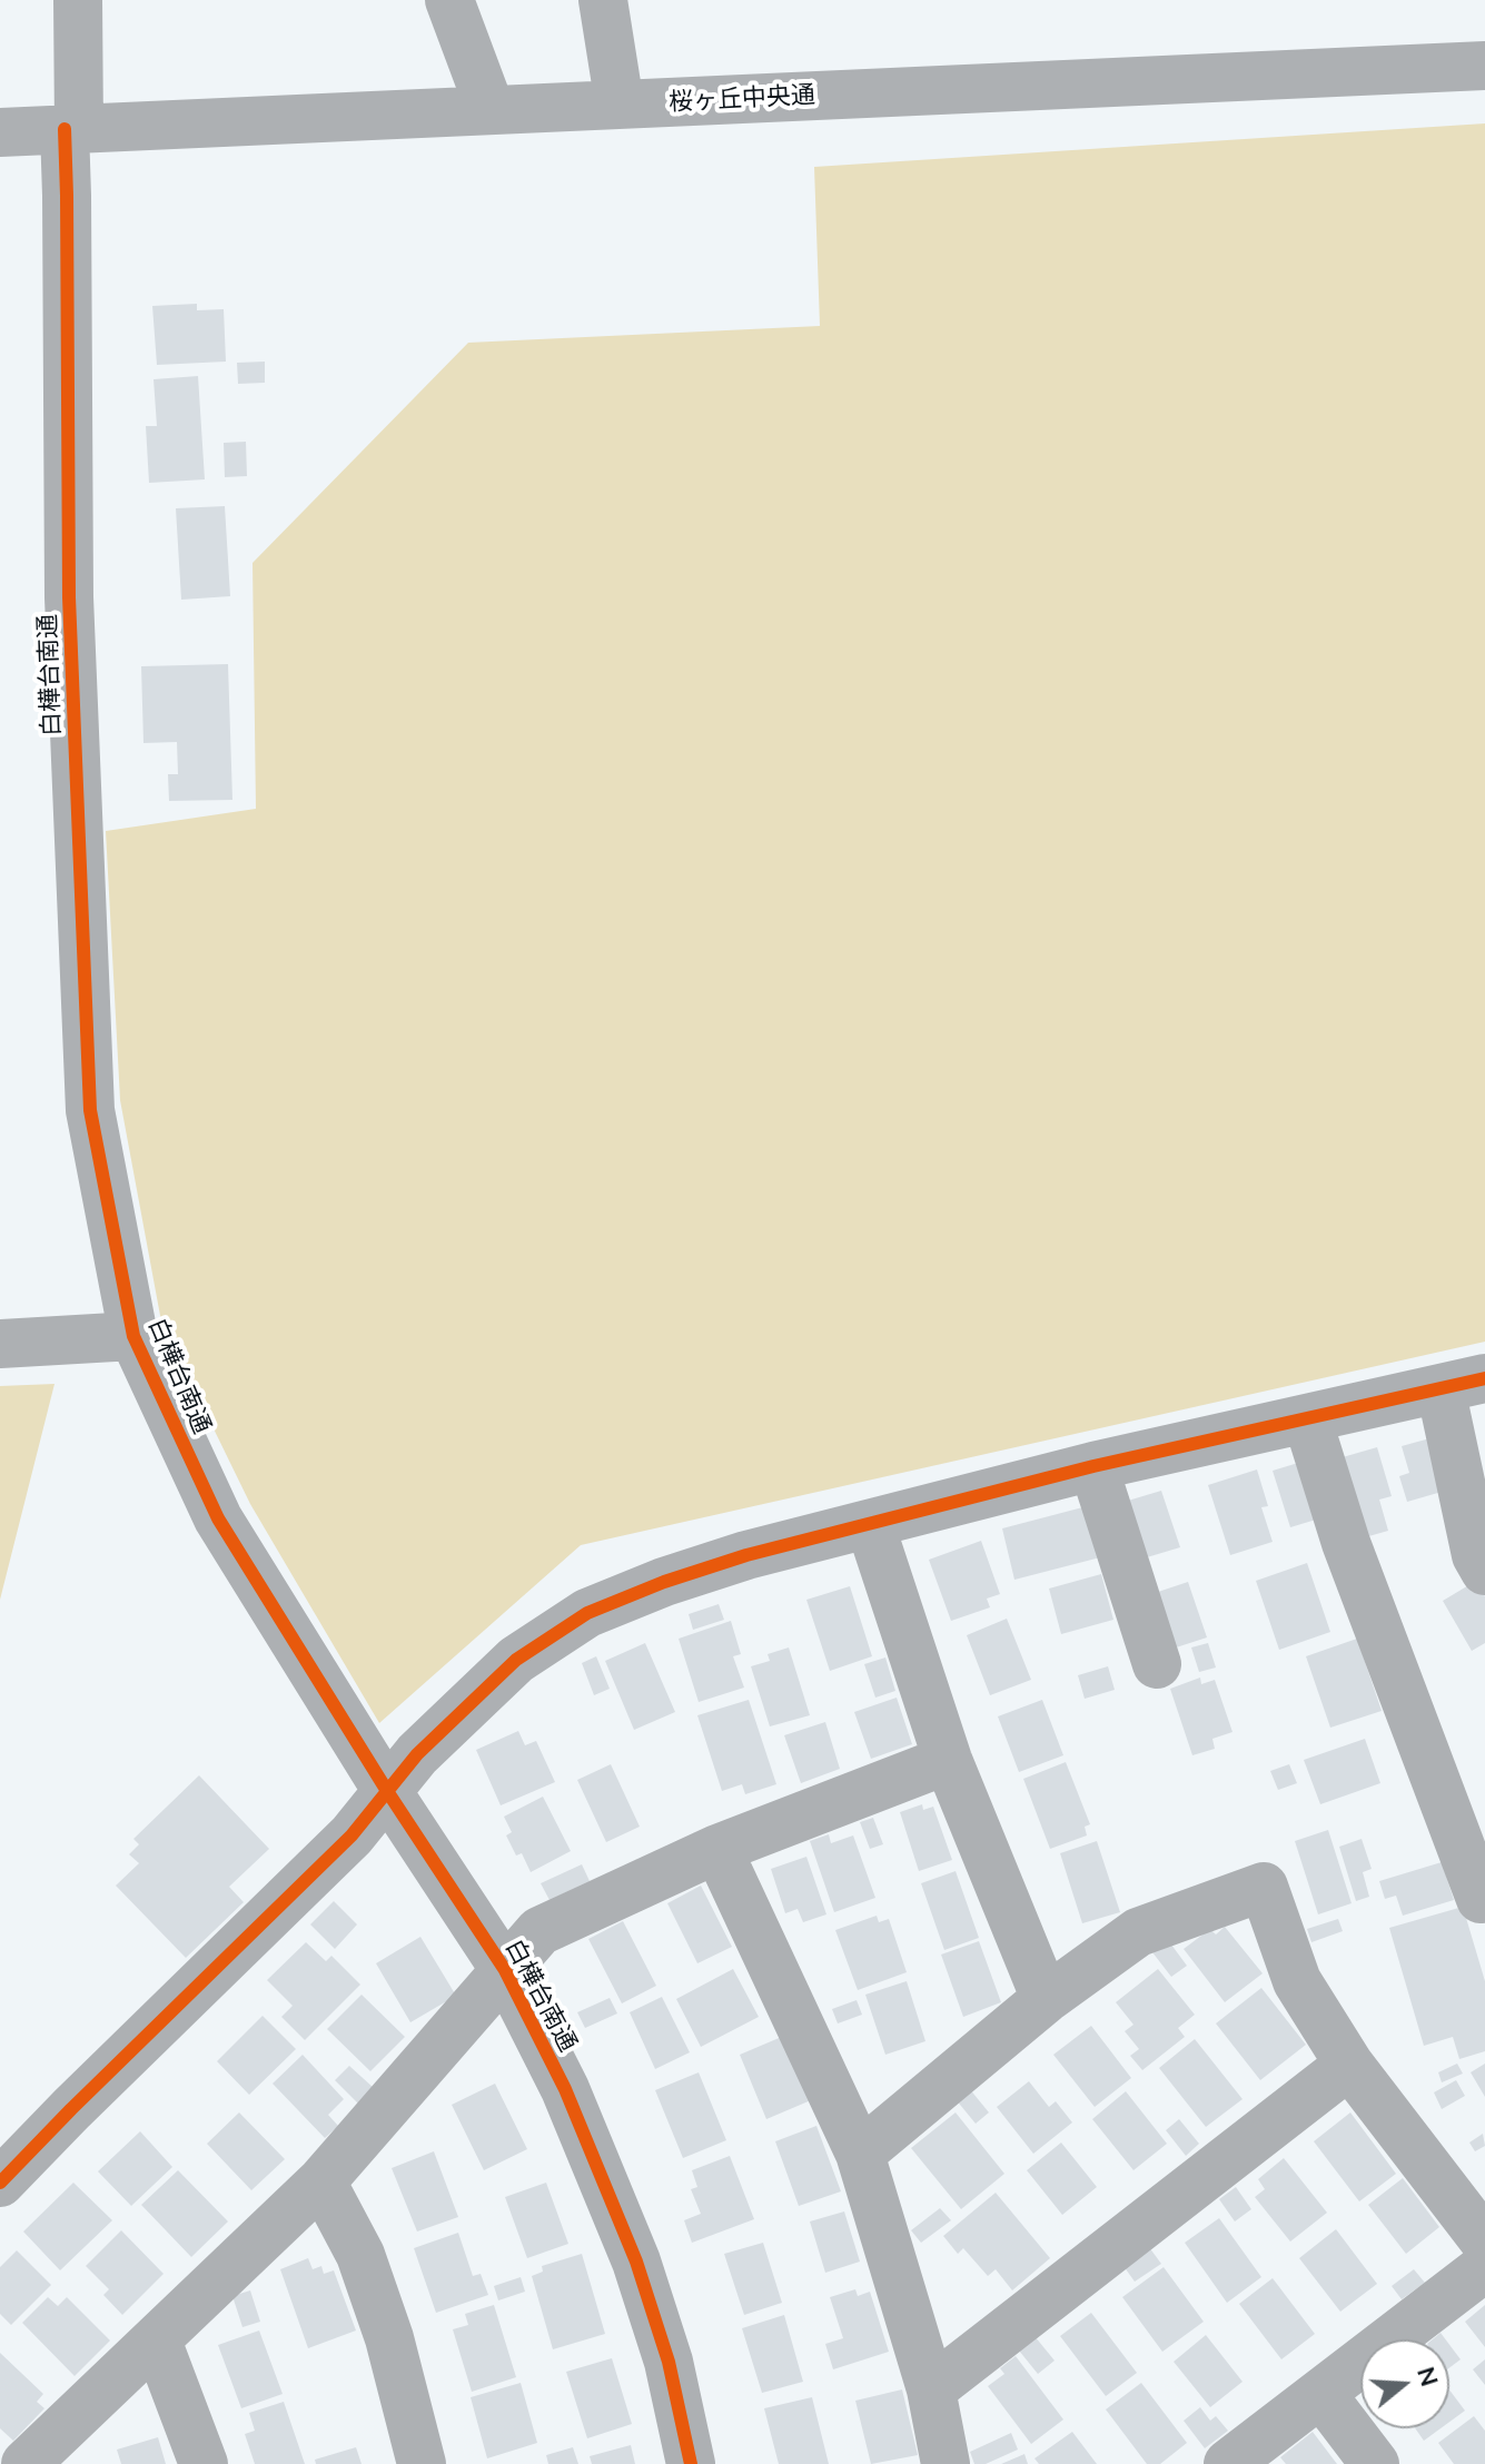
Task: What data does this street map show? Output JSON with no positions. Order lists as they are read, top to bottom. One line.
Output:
{"streets":{"street":["桜ヶ丘中央通","白樺台南通"]},"crossings":[["桜ヶ丘中央通","白樺台南通"]],"north":"right"}
